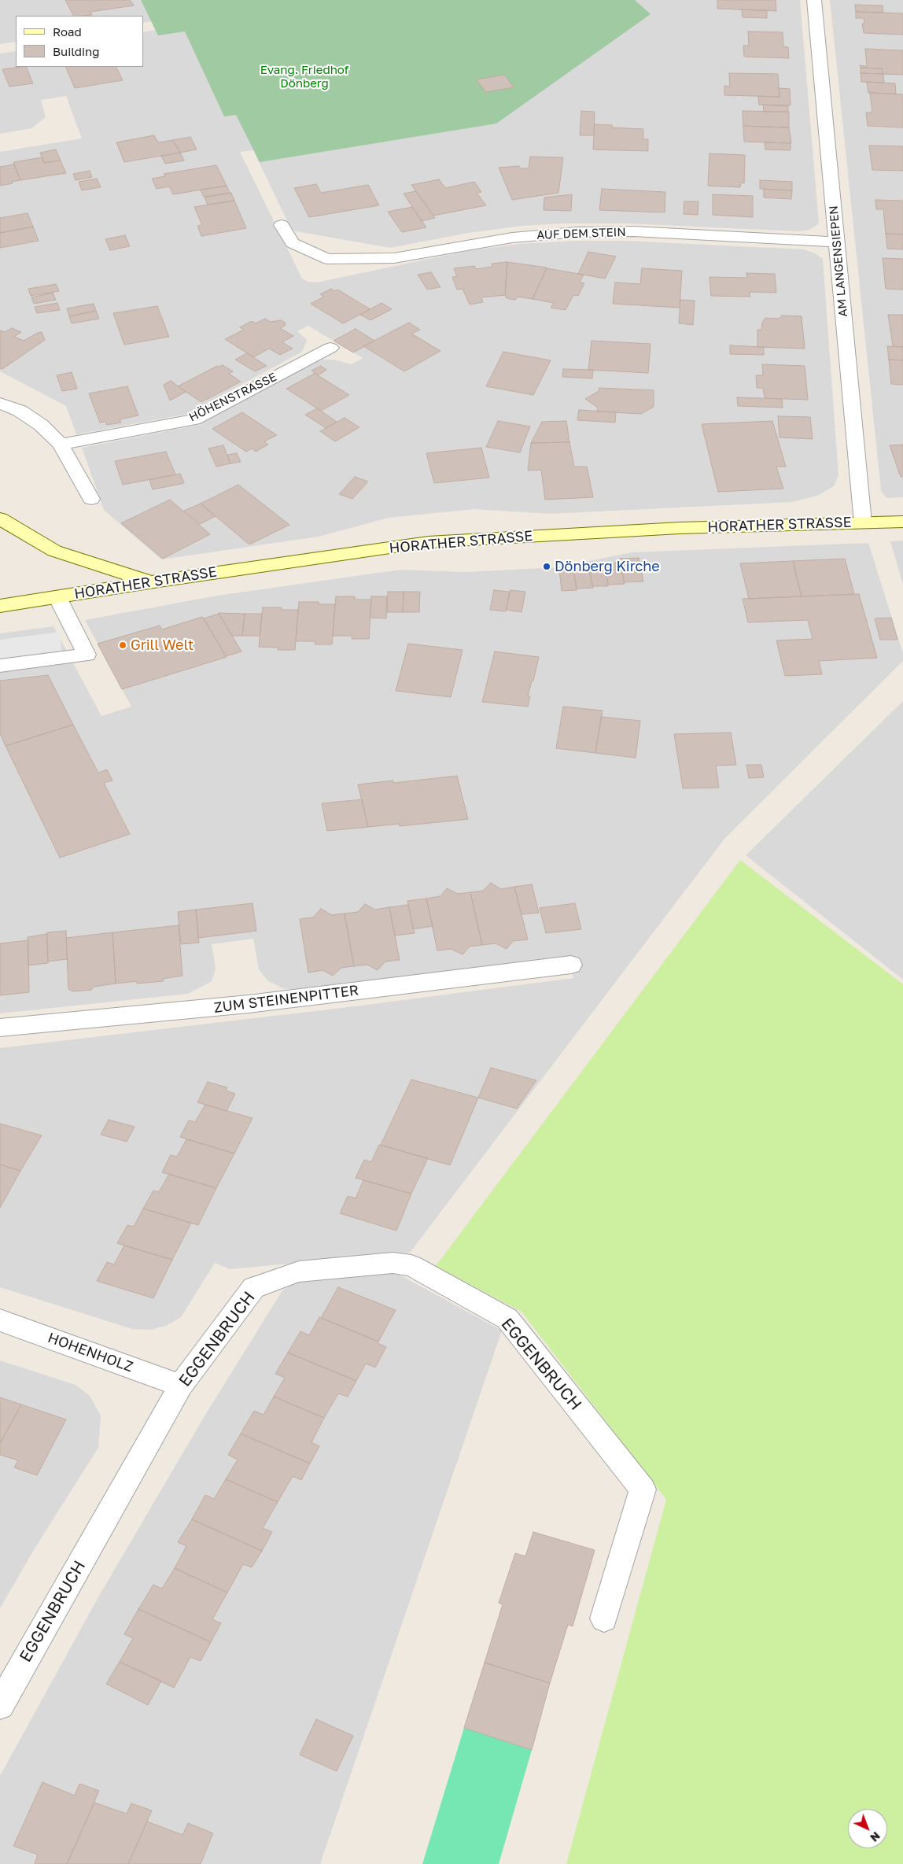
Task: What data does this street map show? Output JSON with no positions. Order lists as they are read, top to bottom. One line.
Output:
{"streets":{"main road":["HORATHER STRASSE"],"street":["AUF DEM STEIN","AM LANGENSIEPEN","HÖHENSTRASSE","ZUM STEINENPITTER","EGGENBRUCH","HOHENHOLZ"]},"crossings":[["AUF DEM STEIN","AM LANGENSIEPEN"],["AM LANGENSIEPEN","HORATHER STRASSE"],["EGGENBRUCH","HOHENHOLZ"]],"parks":["Evang. Friedhof Dönberg"],"places":["Dönberg Kirche","Grill Welt"],"legend":["Road","Building"],"north":"bottom right"}
